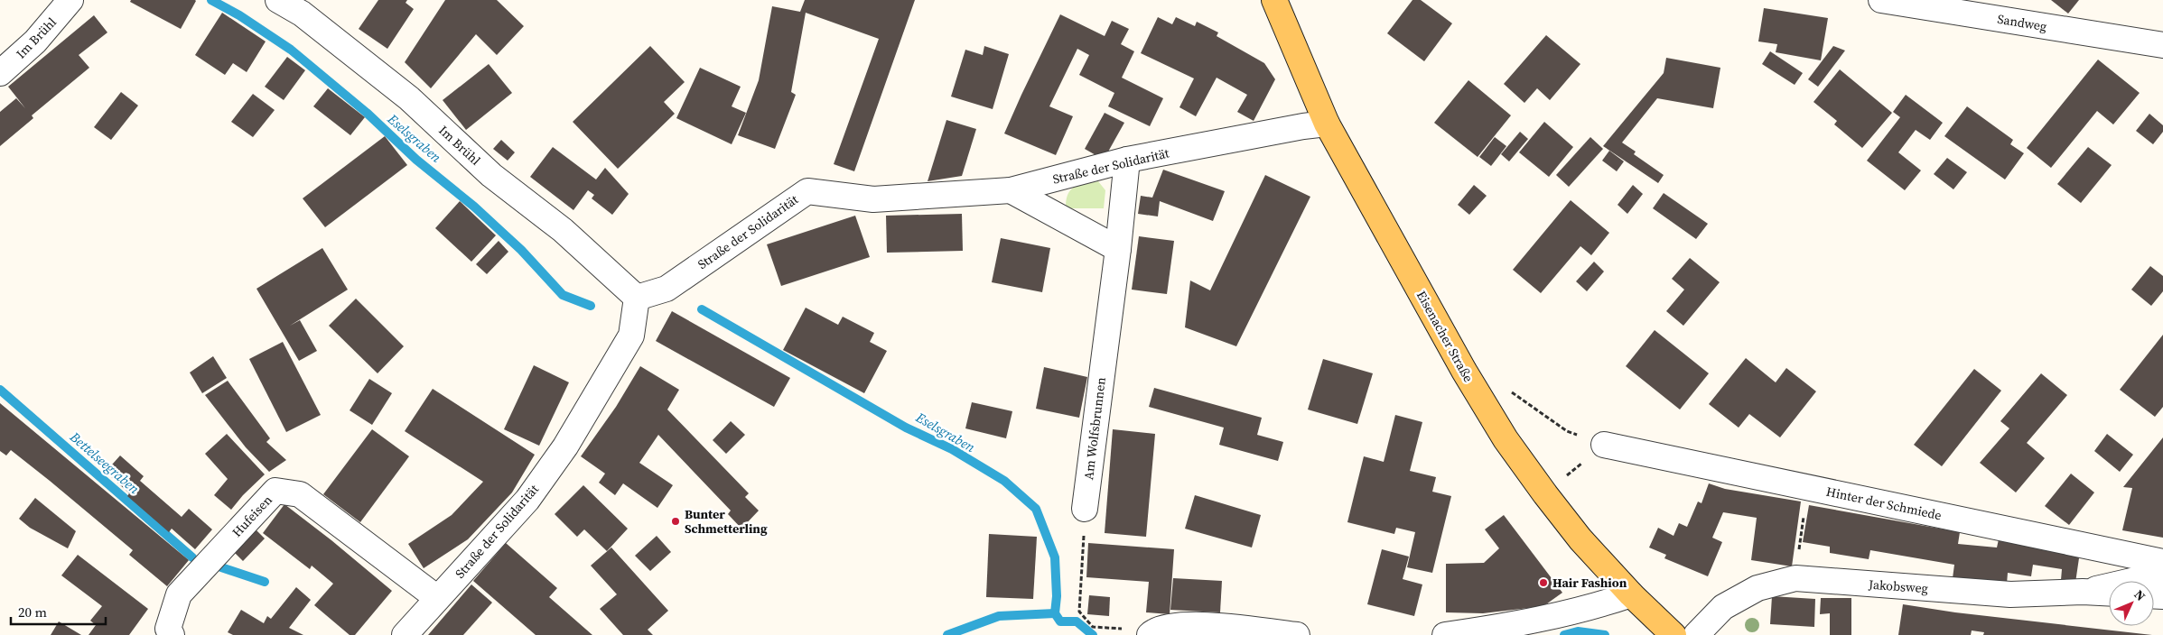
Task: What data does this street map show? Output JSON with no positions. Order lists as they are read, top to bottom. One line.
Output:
{"streets":{"main road":["Eisenacher Straße"],"street":["Sandweg","Im Brühl","Straße der Solidarität","Am Wolfsbrunnen","Hinter der Schmiede","Hufeisen","Jakobsweg"]},"crossings":[["Im Brühl","Straße der Solidarität"],["Straße der Solidarität","Eisenacher Straße"],["Straße der Solidarität","Am Wolfsbrunnen"],["Straße der Solidarität","Hufeisen"]],"water":["Eselsgraben","Bettelseegraben"],"places":["Bunter Schmetterling","Hair Fashion"],"scale_bar":"20 m","north":"top right"}
